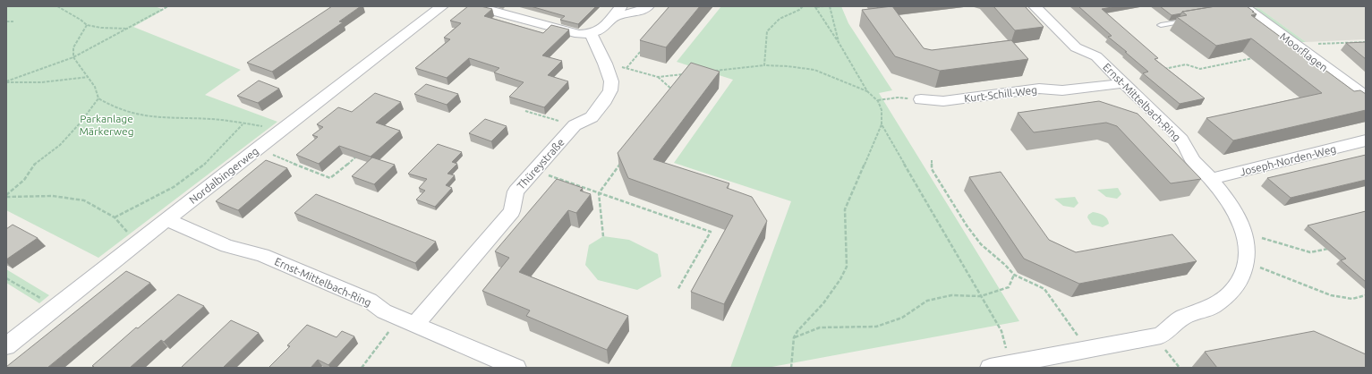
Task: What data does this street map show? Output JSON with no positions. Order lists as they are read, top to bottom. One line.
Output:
{"streets":{"street":["Moorflagen","Kurt-Schill-Weg","Ernst-Mittelbach-Ring","Joseph-Norden-Weg","Thüreystraße","Nordalbingerweg"]},"crossings":[["Kurt-Schill-Weg","Ernst-Mittelbach-Ring"],["Ernst-Mittelbach-Ring","Joseph-Norden-Weg"],["Ernst-Mittelbach-Ring","Thüreystraße"],["Ernst-Mittelbach-Ring","Nordalbingerweg"]],"parks":["Parkanlage Märkerweg"]}
